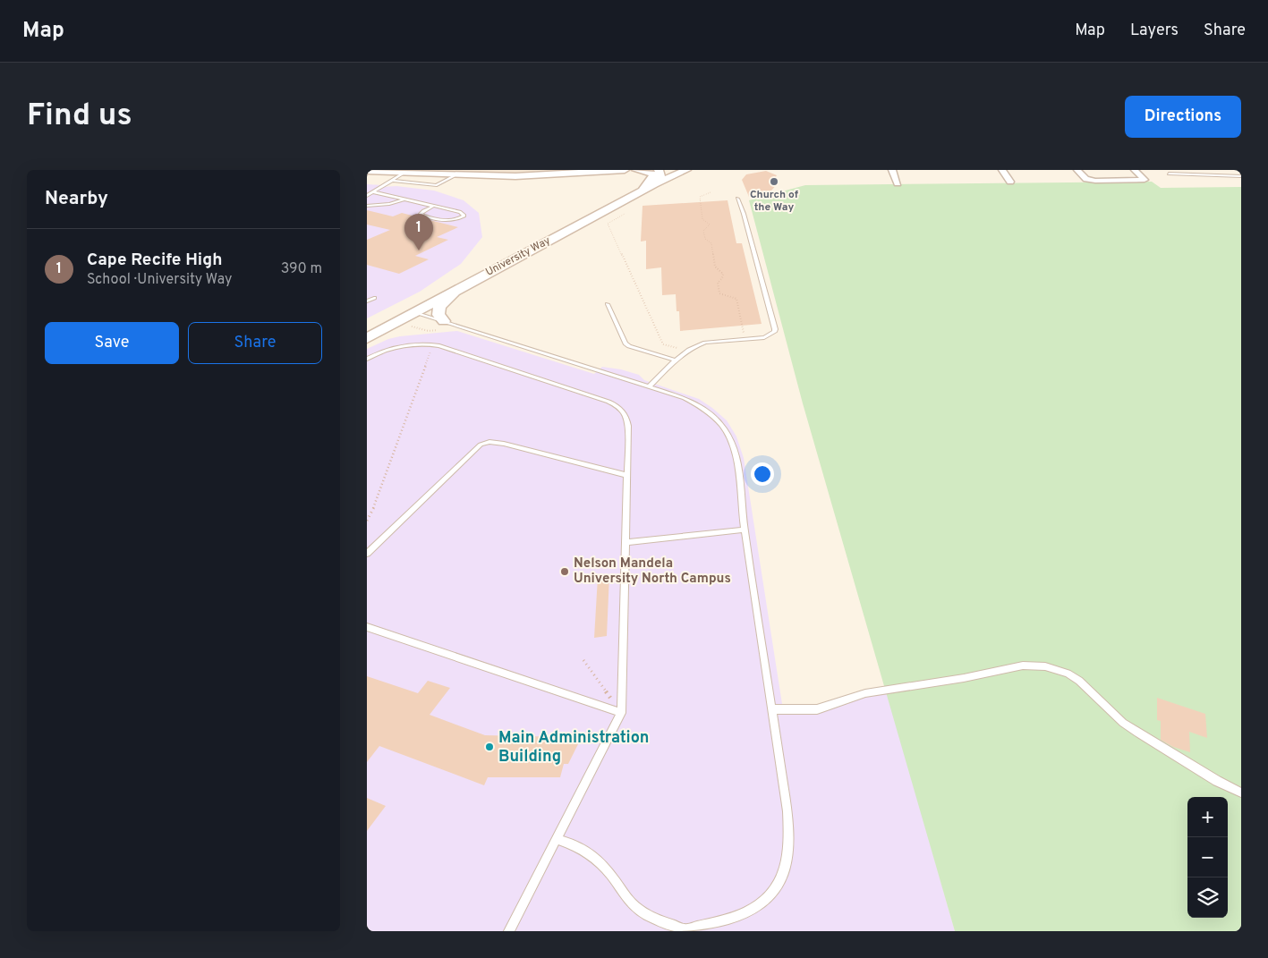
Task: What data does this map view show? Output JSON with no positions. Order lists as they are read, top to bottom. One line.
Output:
{"streets":{"street":["University Way"]},"places":["Church of the Way","Nelson Mandela University North Campus","Main Administration Building"],"page":{"header":"Map","nav":["Map","Layers","Share"],"buttons":["Directions",["Save","Share"]],"title":"Find us","heading":"Nearby","pins":"1","list":[{"mark":"1","name":"Cape Recife High","note":"School · University Way","value":"390 m"}],"map_buttons":["+","−"]}}
